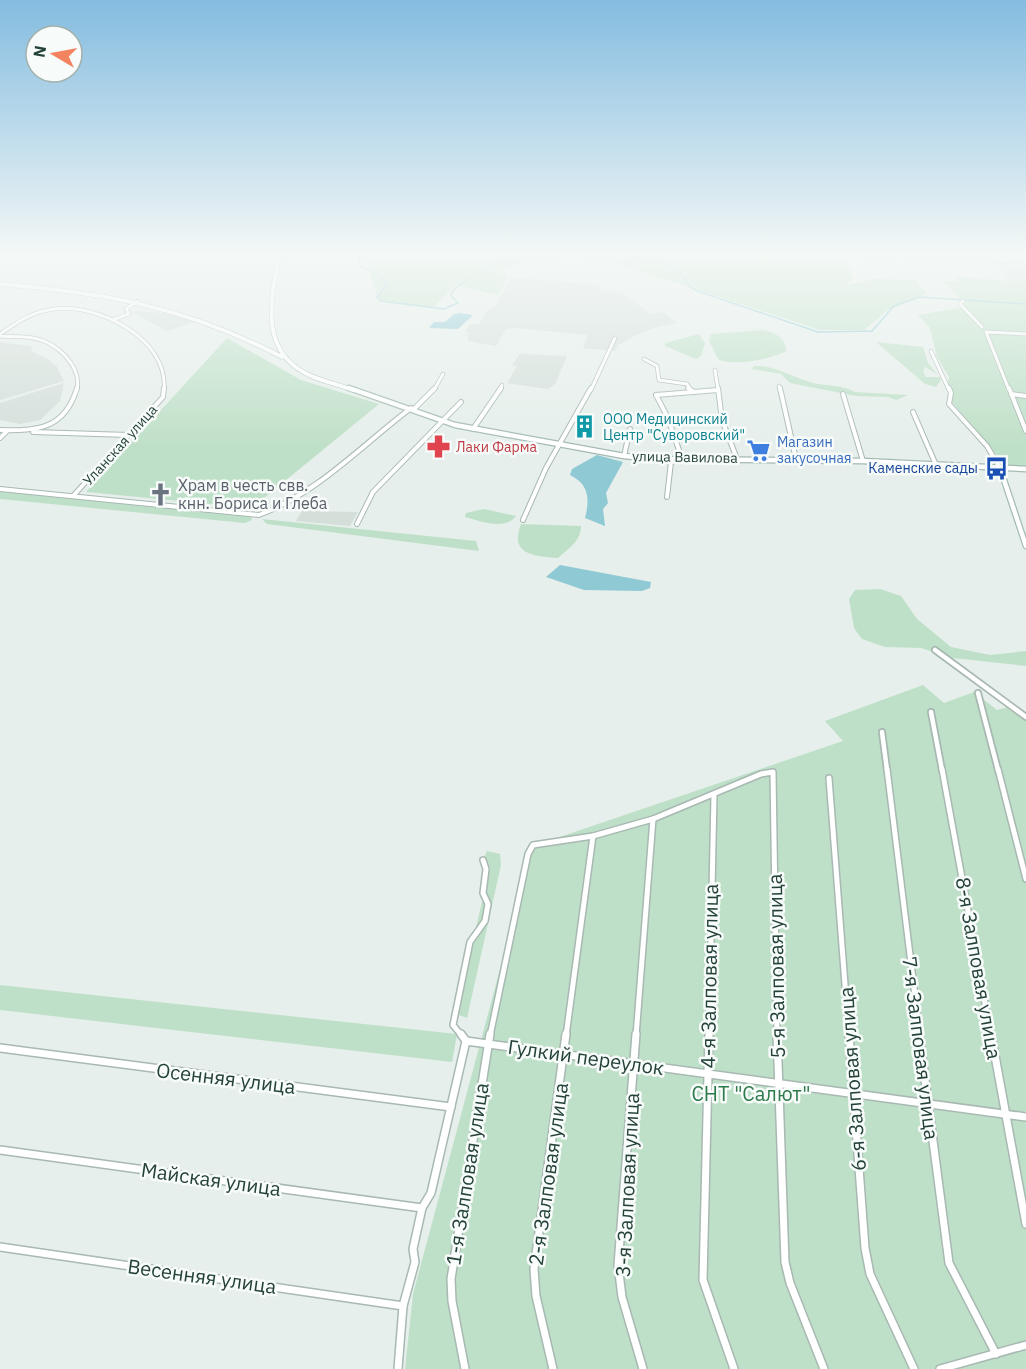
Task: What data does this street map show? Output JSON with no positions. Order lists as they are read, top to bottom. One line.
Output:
{"streets":{"street":["Уланская улица","улица Вавилова","5-я Залповая улица","8-я Залповая улица","4-я Залповая улица","7-я Залповая улица","Гулкий переулок","Осенняя улица","6-я Залповая улица","1-я Залповая улица","2-я Залповая улица","Майская улица","3-я Залповая улица","Весенняя улица"]},"crossings":[["5-я Залповая улица","4-я Залповая улица"],["5-я Залповая улица","Гулкий переулок"],["8-я Залповая улица","Гулкий переулок"],["4-я Залповая улица","Гулкий переулок"],["7-я Залповая улица","Гулкий переулок"],["Гулкий переулок","6-я Залповая улица"],["Гулкий переулок","1-я Залповая улица"],["Гулкий переулок","2-я Залповая улица"],["Гулкий переулок","3-я Залповая улица"],["1-я Залповая улица","2-я Залповая улица"]],"parks":["СНТ \"Салют\""],"places":{"building":["ООО Медицинский Центр \"Суворовский\""],"pharmacy":["Лаки Фарма"],"supermarket":["Магазин закусочная"],"bus stop":["Каменские сады"],"church":["Храм в честь свв. кнн. Бориса и Глеба"]},"north":"left"}
